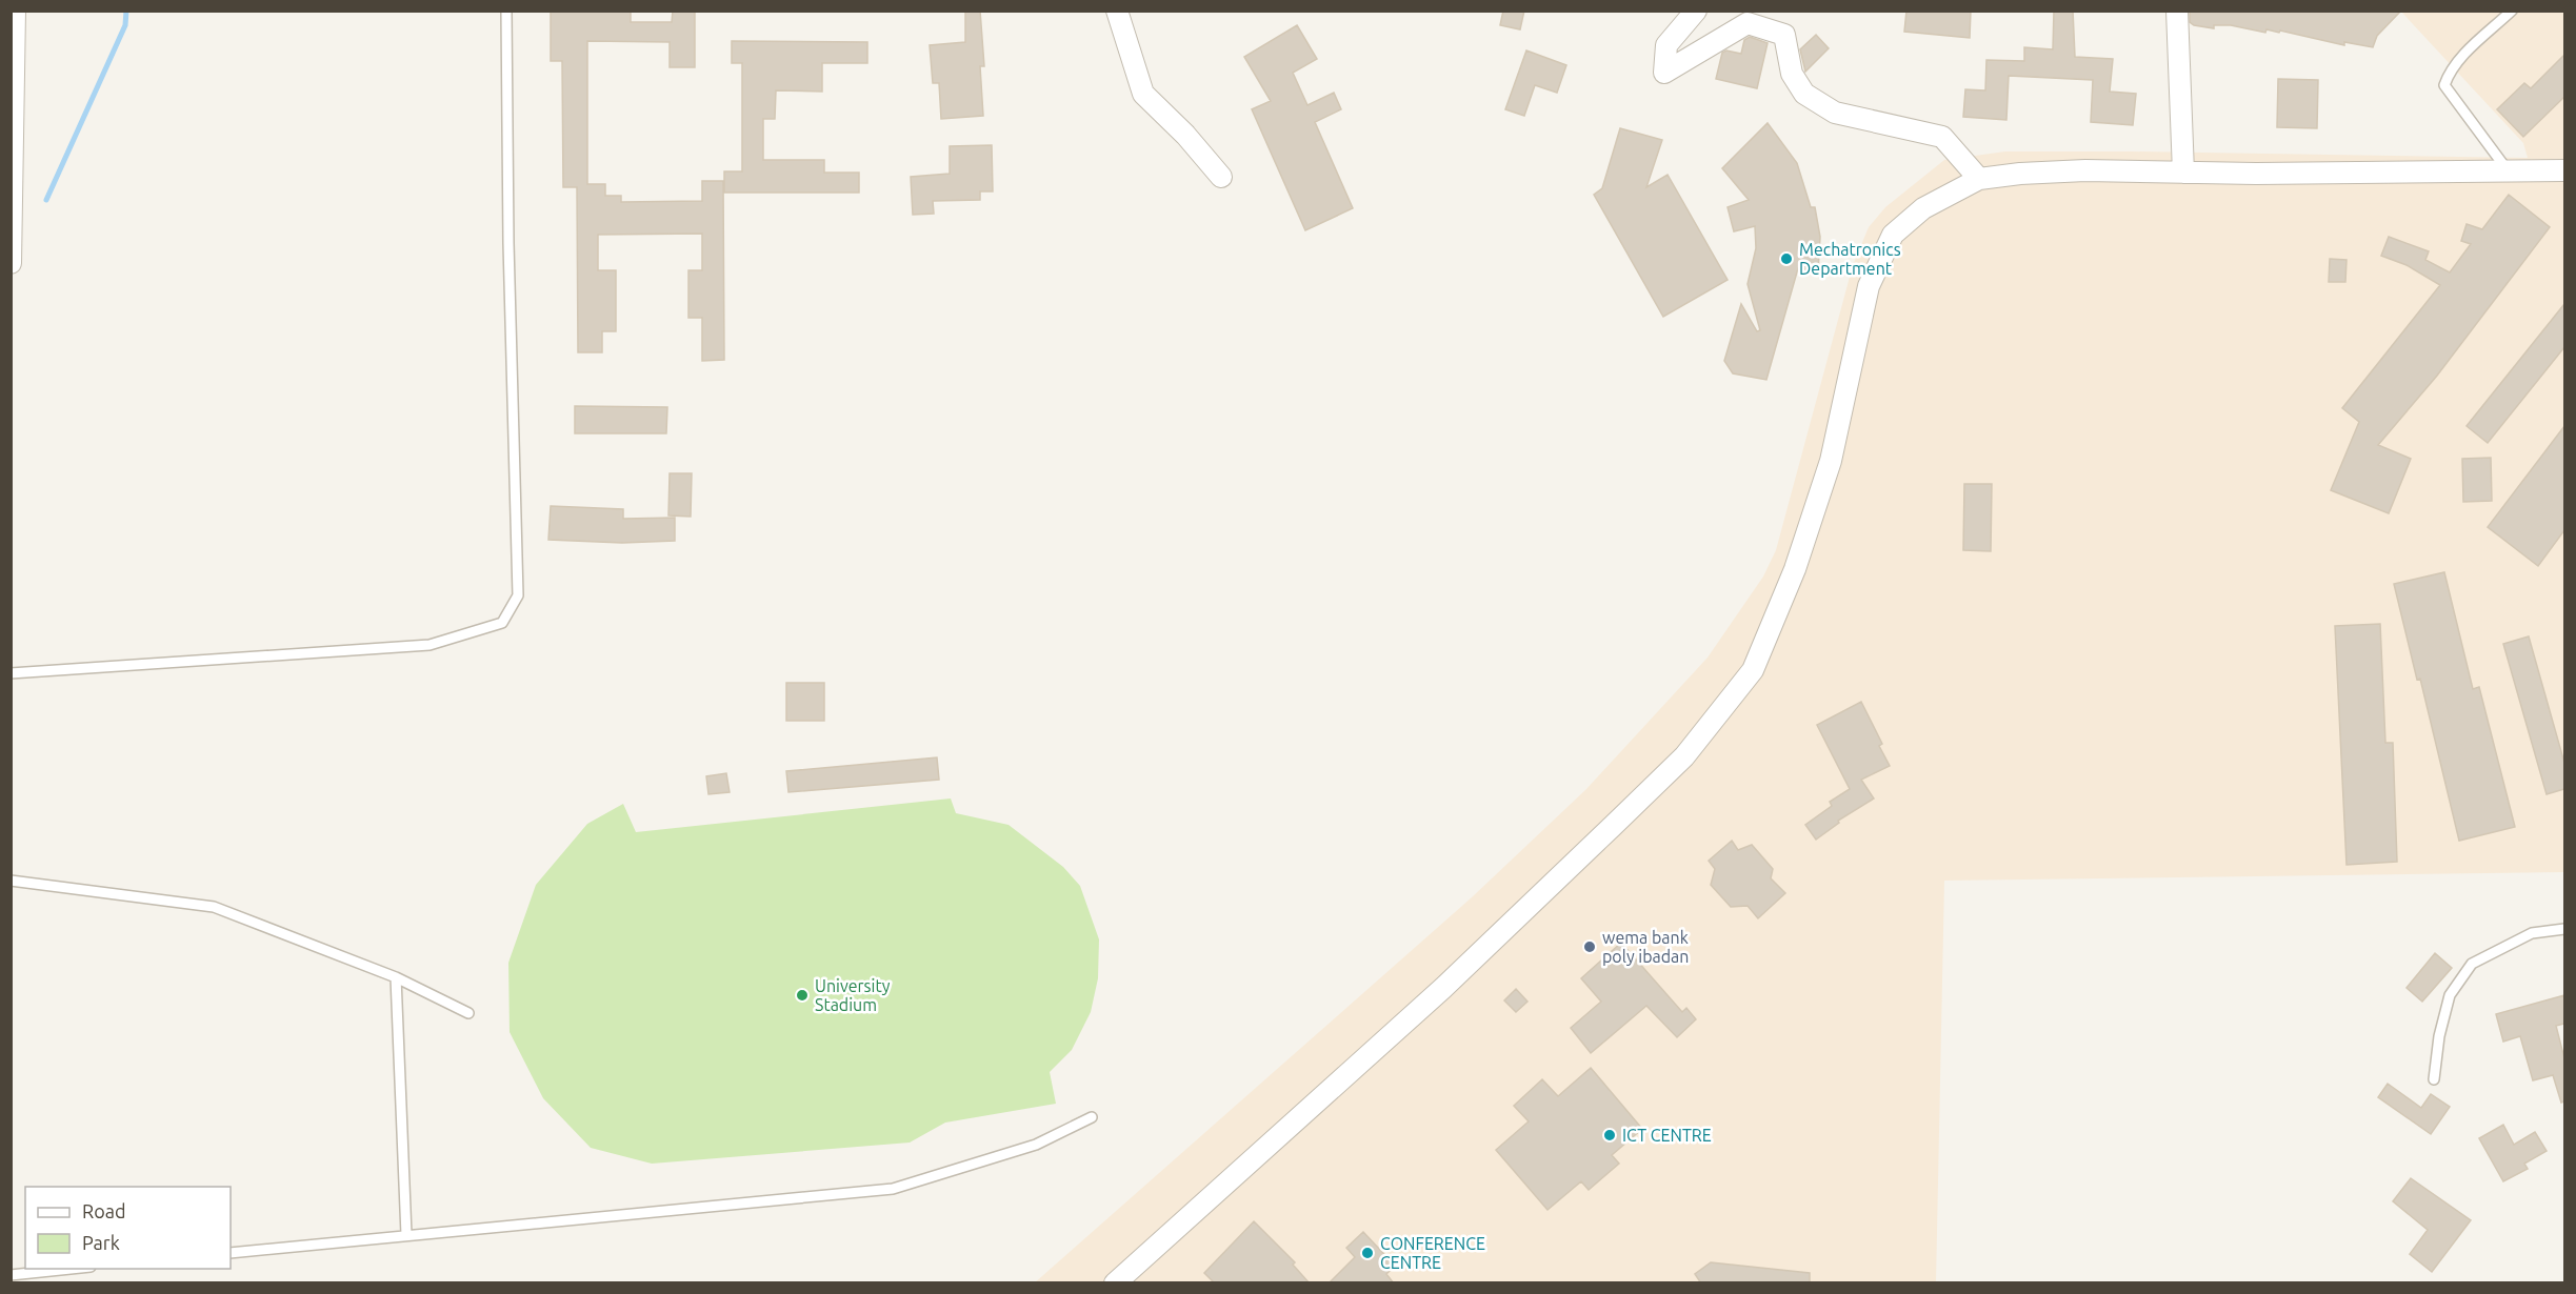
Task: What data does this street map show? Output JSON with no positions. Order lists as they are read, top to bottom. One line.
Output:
{"places":["Mechatronics Department","wema bank poly ibadan","University Stadium","ICT CENTRE","CONFERENCE CENTRE"],"legend":["Road","Park"]}
